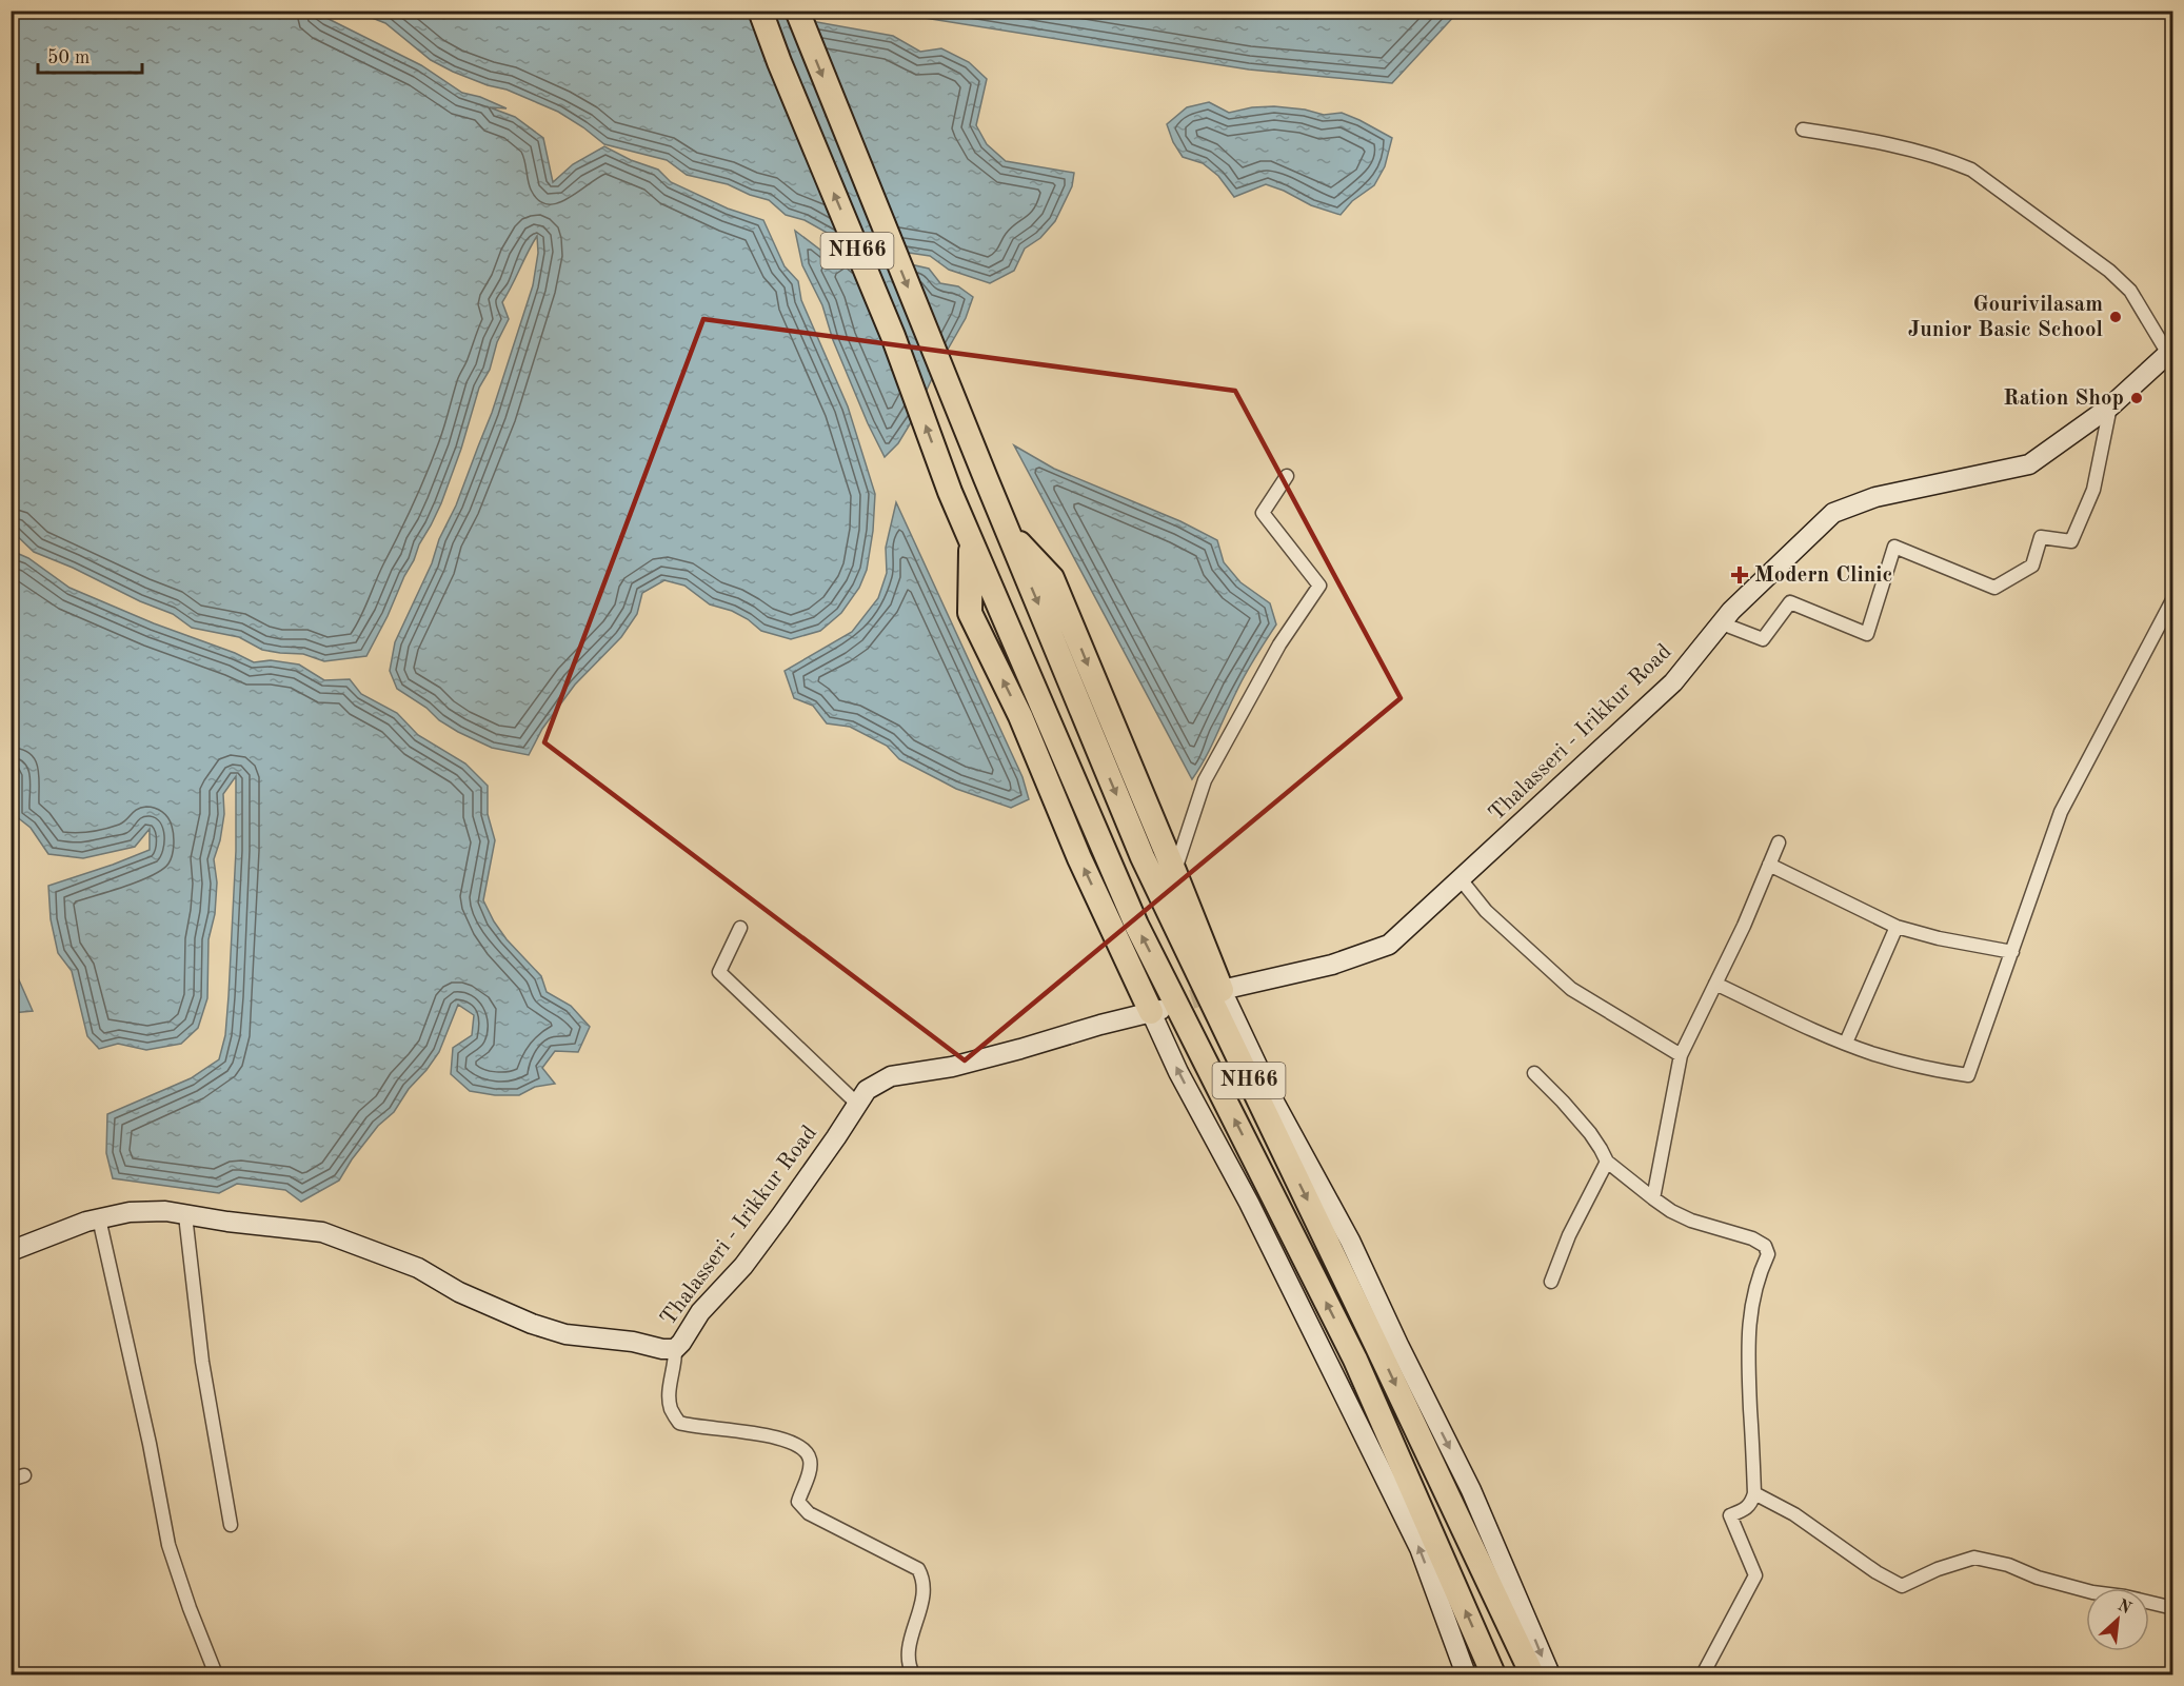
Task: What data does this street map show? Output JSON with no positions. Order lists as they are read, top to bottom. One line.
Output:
{"streets":{"highway":["NH66"],"main road":["Thalasseri - Irikkur Road"]},"places":{"other":["Gourivilasam Junior Basic School","Ration Shop"],"health":["Modern Clinic"]},"scale_bar":"50 m","north":"top right"}
